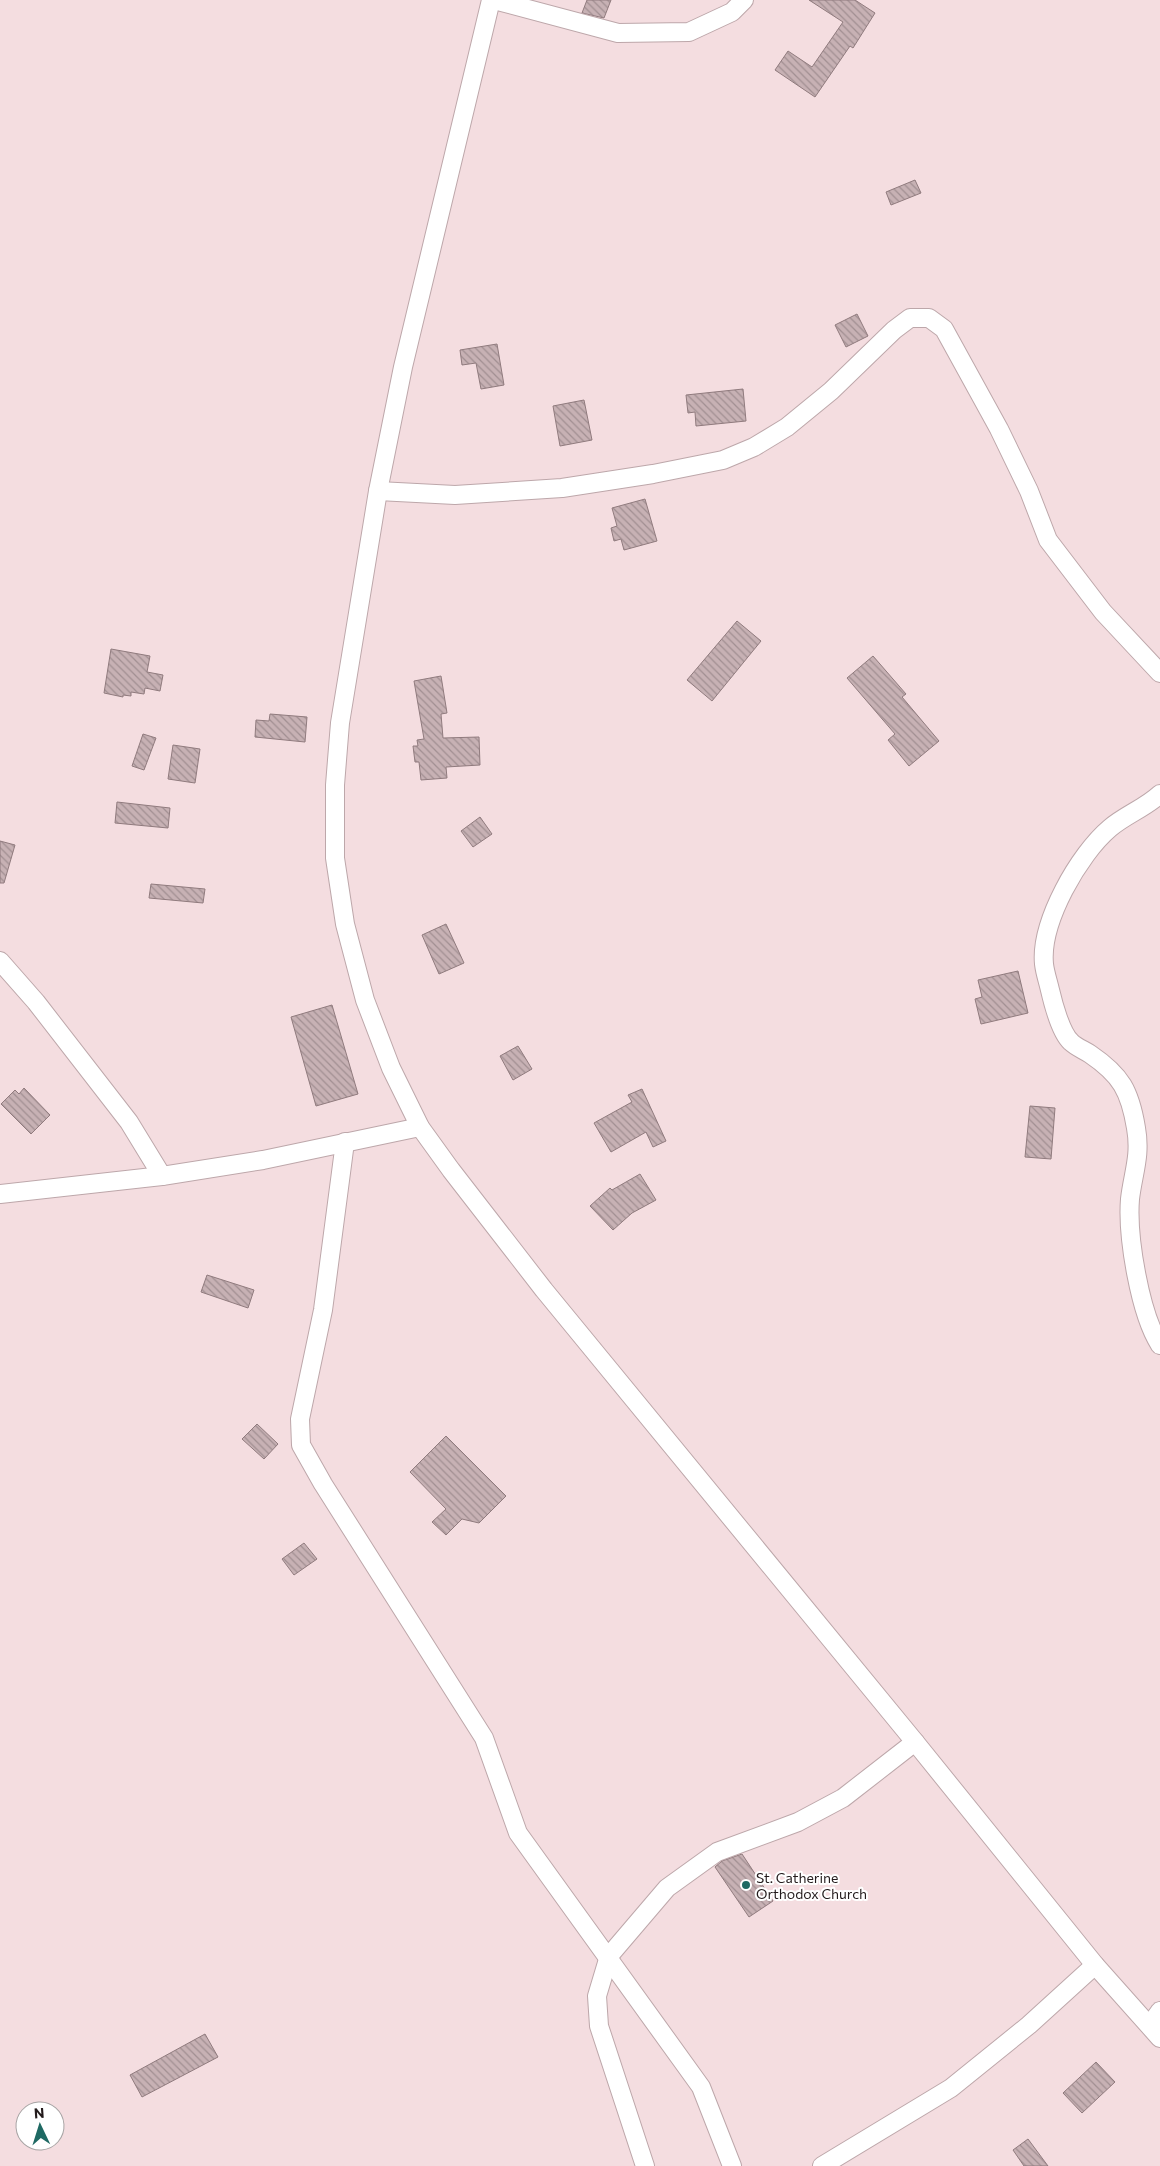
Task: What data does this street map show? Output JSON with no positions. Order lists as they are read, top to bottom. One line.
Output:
{"places":["St. Catherine Orthodox Church"],"north":"top"}
